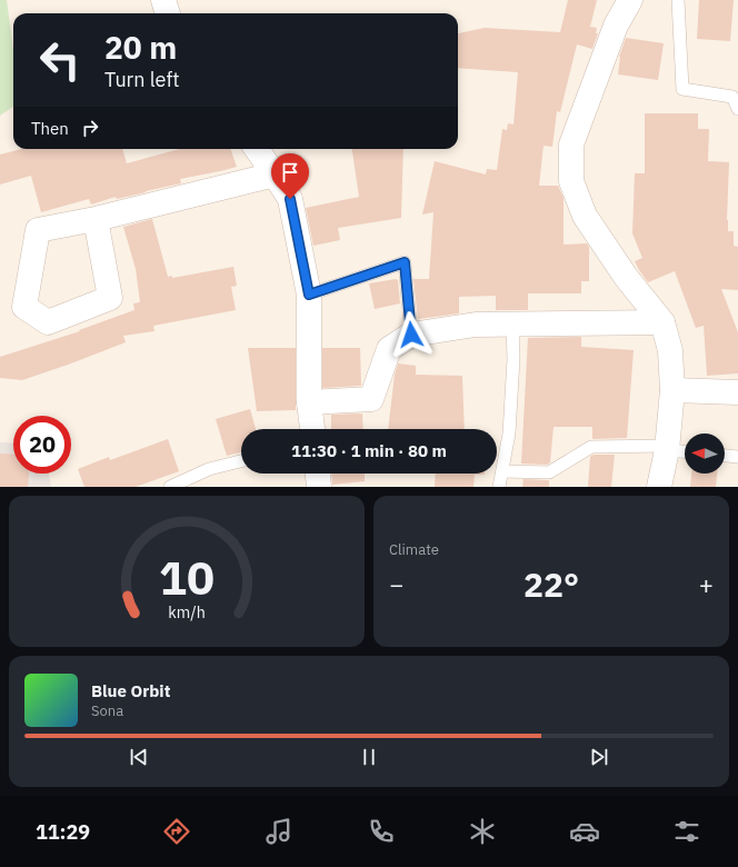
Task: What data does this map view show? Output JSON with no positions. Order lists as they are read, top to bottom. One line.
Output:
{"north":"left","page":{"turn":["20 m","Turn left"],"then":"Then","limit":"20","trip":"11:30 · 1 min · 80 m","tile":"Climate","heat":["−","22°","+"],"song":["Blue Orbit","Sona"],"tabs":"11:29","gauge":["10","km/h"]}}
